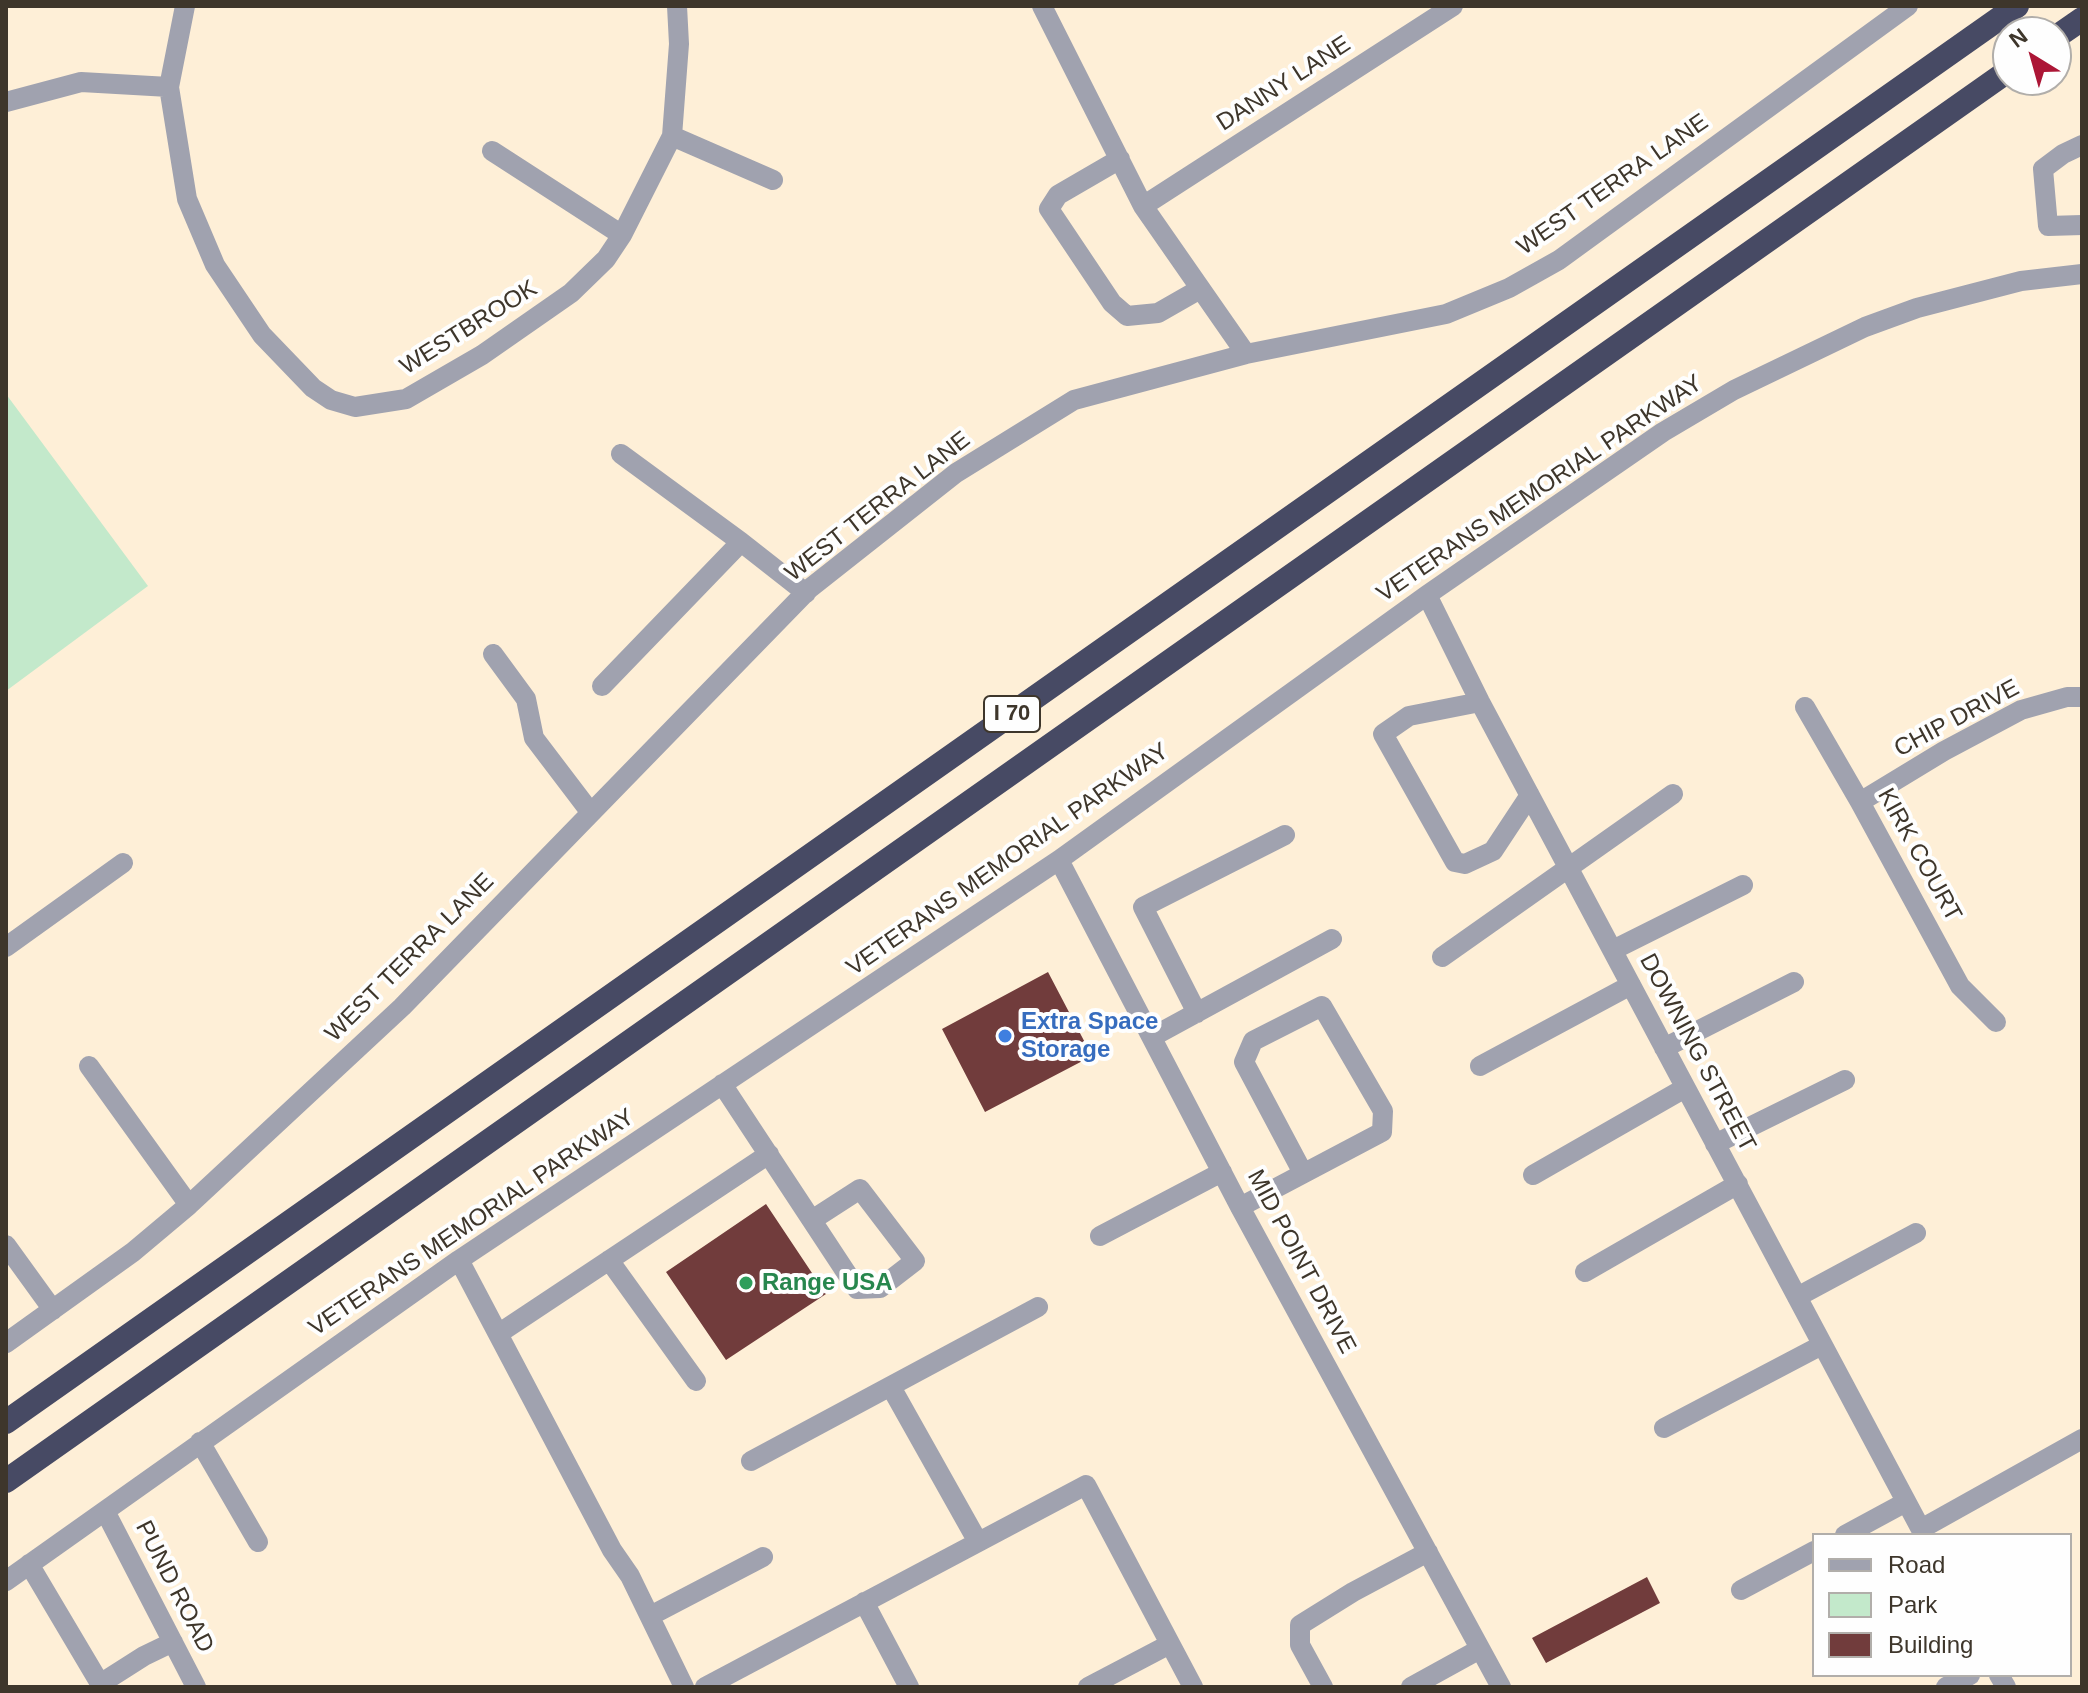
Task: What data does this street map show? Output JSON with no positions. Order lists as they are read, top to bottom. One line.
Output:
{"streets":{"highway":["I 70"],"street":["DANNY LANE","WEST TERRA LANE","WESTBROOK","VETERANS MEMORIAL PARKWAY","CHIP DRIVE","KIRK COURT","DOWNING STREET","MID POINT DRIVE","PUND ROAD"]},"crossings":[["VETERANS MEMORIAL PARKWAY","DOWNING STREET"],["VETERANS MEMORIAL PARKWAY","MID POINT DRIVE"],["VETERANS MEMORIAL PARKWAY","PUND ROAD"],["CHIP DRIVE","KIRK COURT"]],"places":["Extra Space Storage","Range USA"],"legend":["Road","Park","Building"],"north":"top left"}
